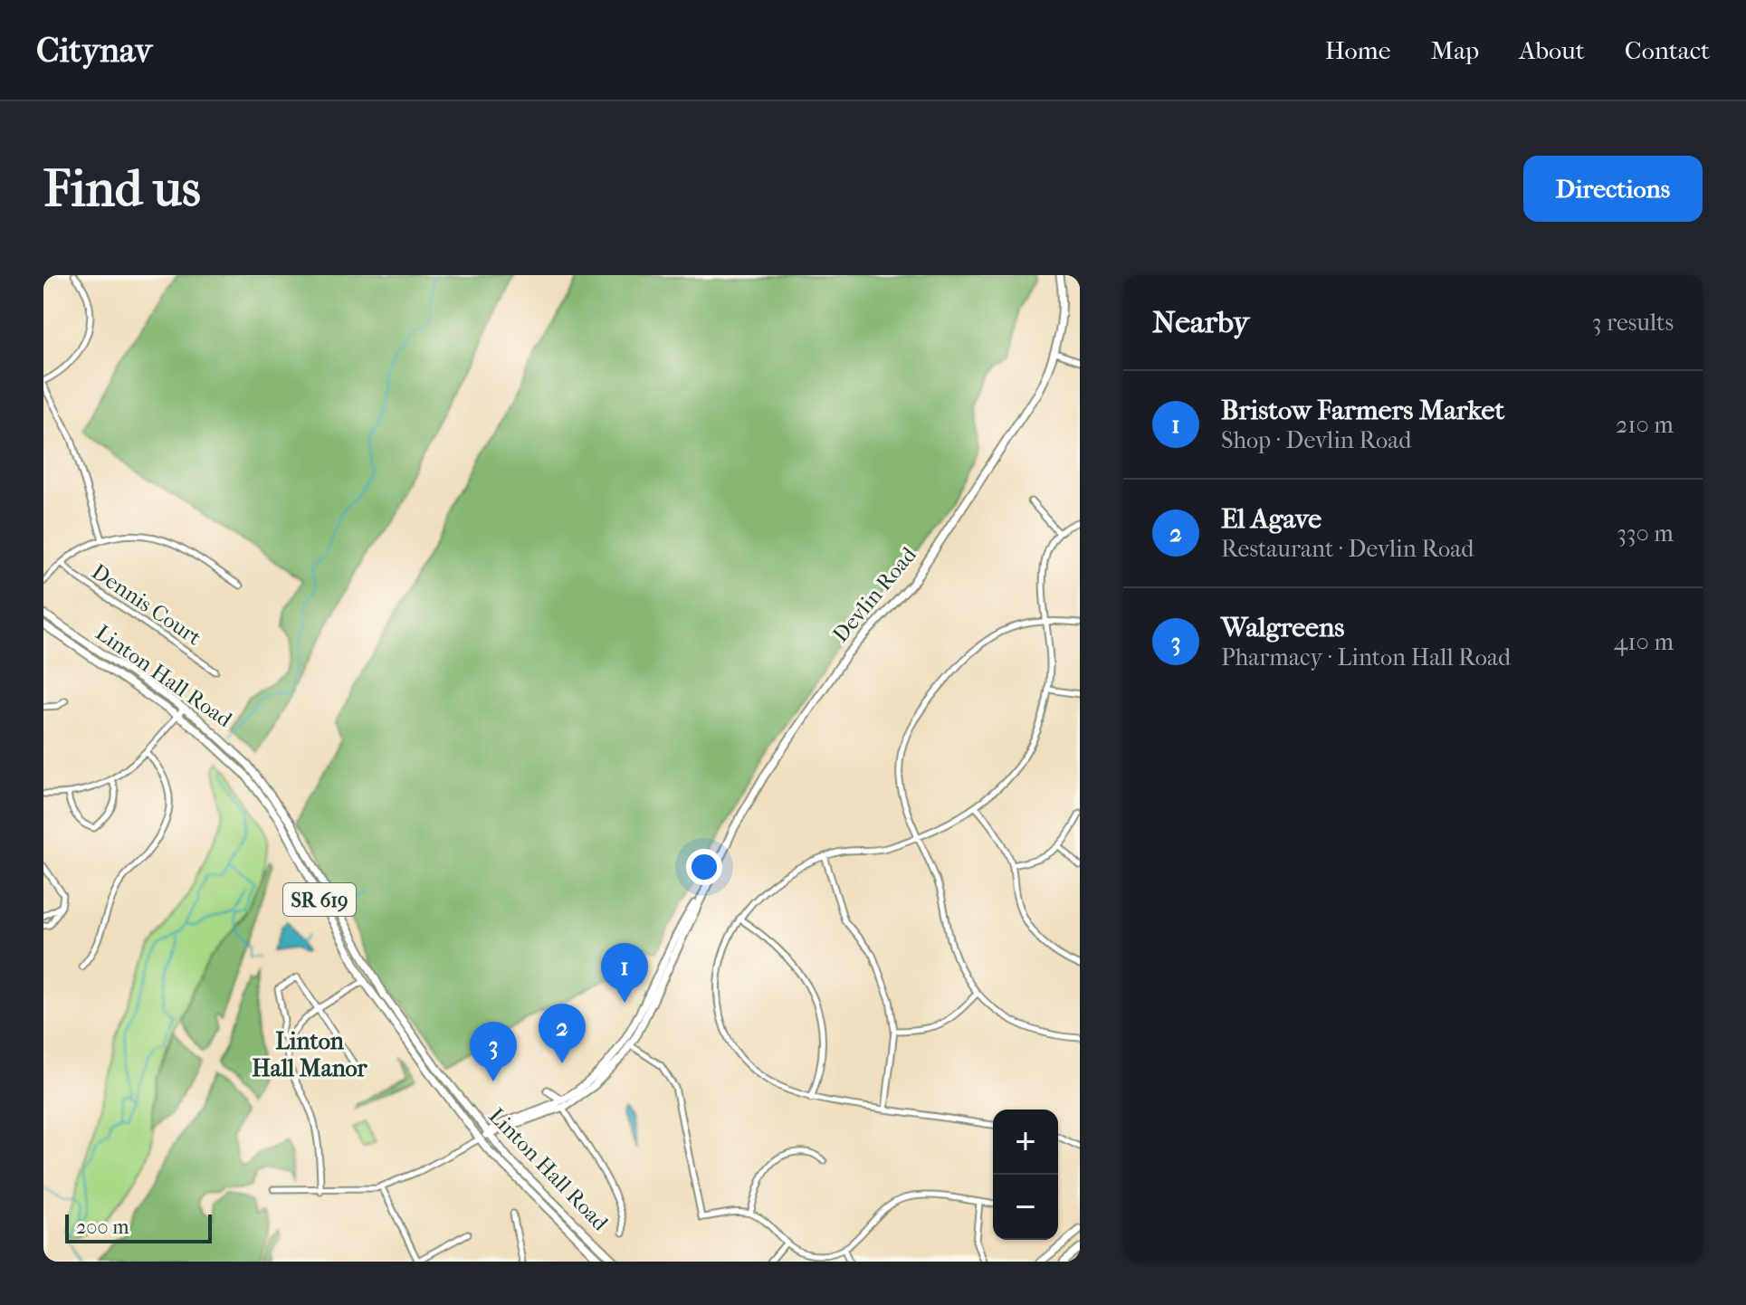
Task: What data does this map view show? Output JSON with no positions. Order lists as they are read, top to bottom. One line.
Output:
{"streets":{"main road":["Devlin Road","Linton Hall Road","SR 619"],"street":["Dennis Court"]},"crossings":[["Devlin Road","Linton Hall Road"]],"districts":["Linton Hall Manor"],"scale_bar":"200 m","page":{"header":"Citynav","nav":["Home","Map","About","Contact"],"buttons":"Directions","title":"Find us","heading":["Nearby","3 results"],"list":[{"mark":"1","name":"Bristow Farmers Market","note":"Shop · Devlin Road","value":"210 m"},{"mark":"2","name":"El Agave","note":"Restaurant · Devlin Road","value":"330 m"},{"mark":"3","name":"Walgreens","note":"Pharmacy · Linton Hall Road","value":"410 m"}],"pins":["1","2","3"],"map_buttons":["+","−"],"scale":"200 m"}}
